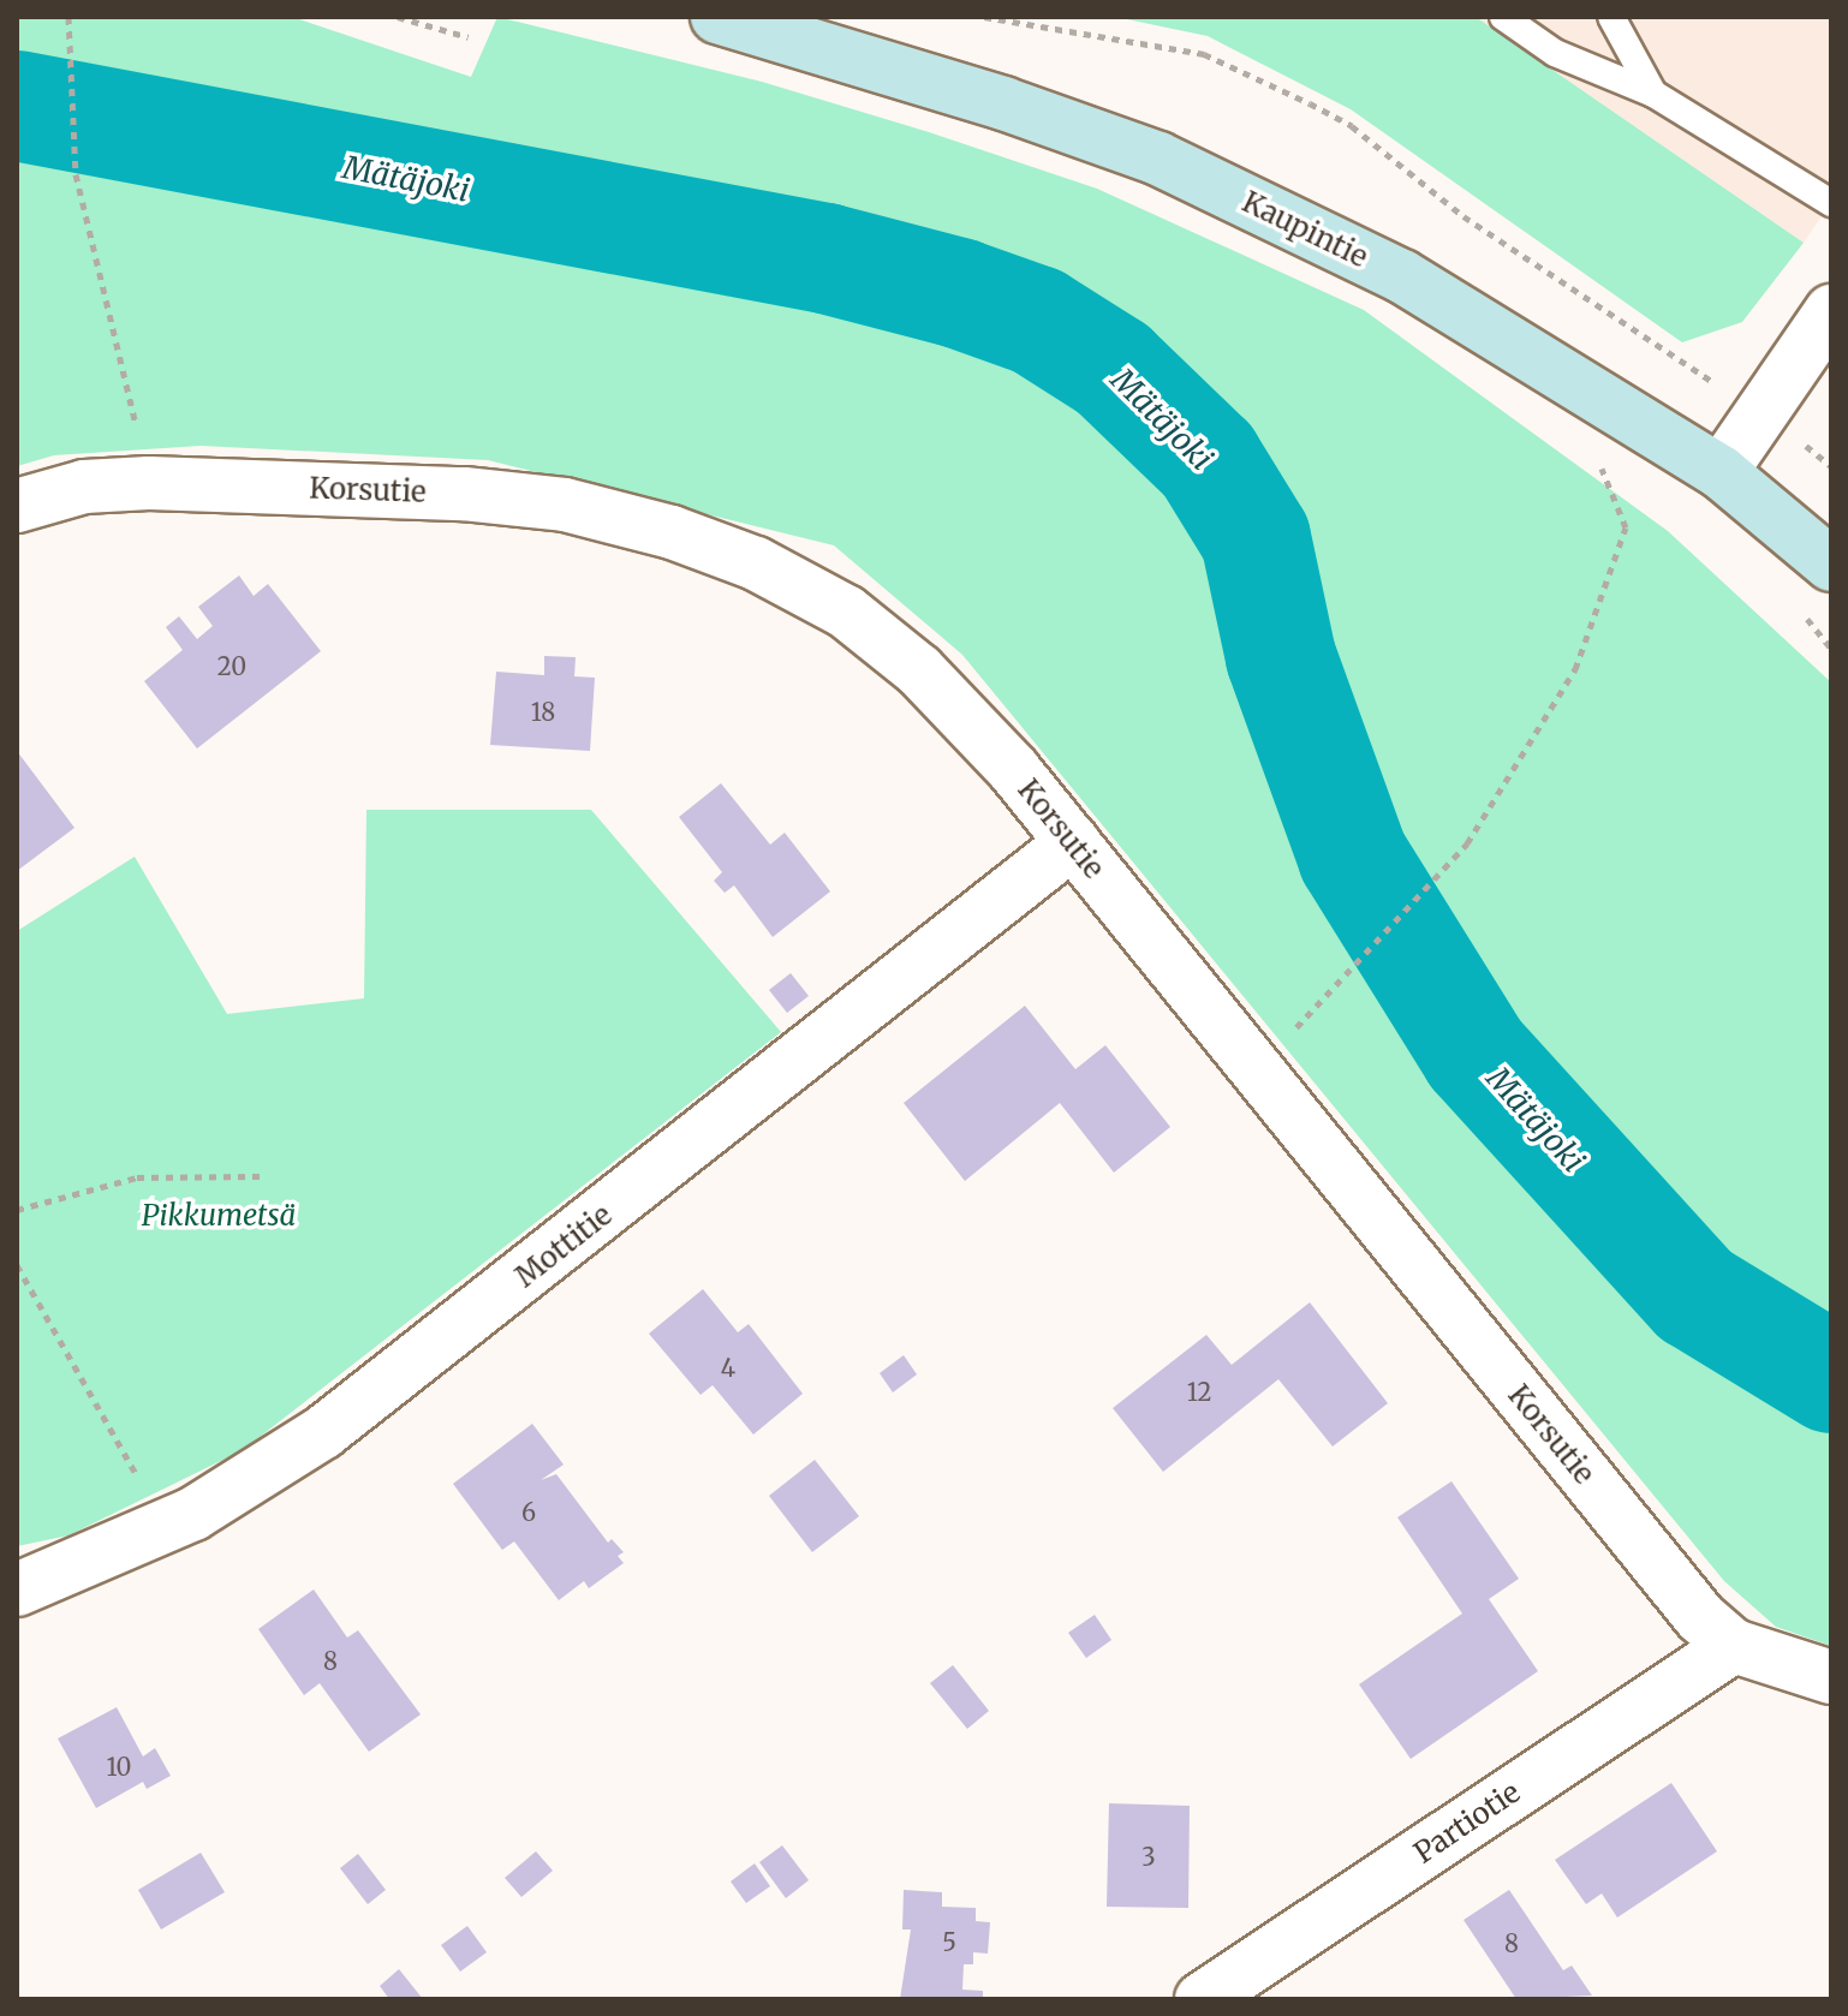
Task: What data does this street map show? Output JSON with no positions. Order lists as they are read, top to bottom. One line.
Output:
{"streets":{"main road":["Kaupintie"],"street":["Korsutie","Mottitie","Partiotie"]},"crossings":[["Korsutie","Mottitie"],["Korsutie","Partiotie"]],"water":["Mätäjoki"],"parks":["Pikkumetsä"],"house_numbers":["20","18","4","12","6","8","10","3","5","8"]}
